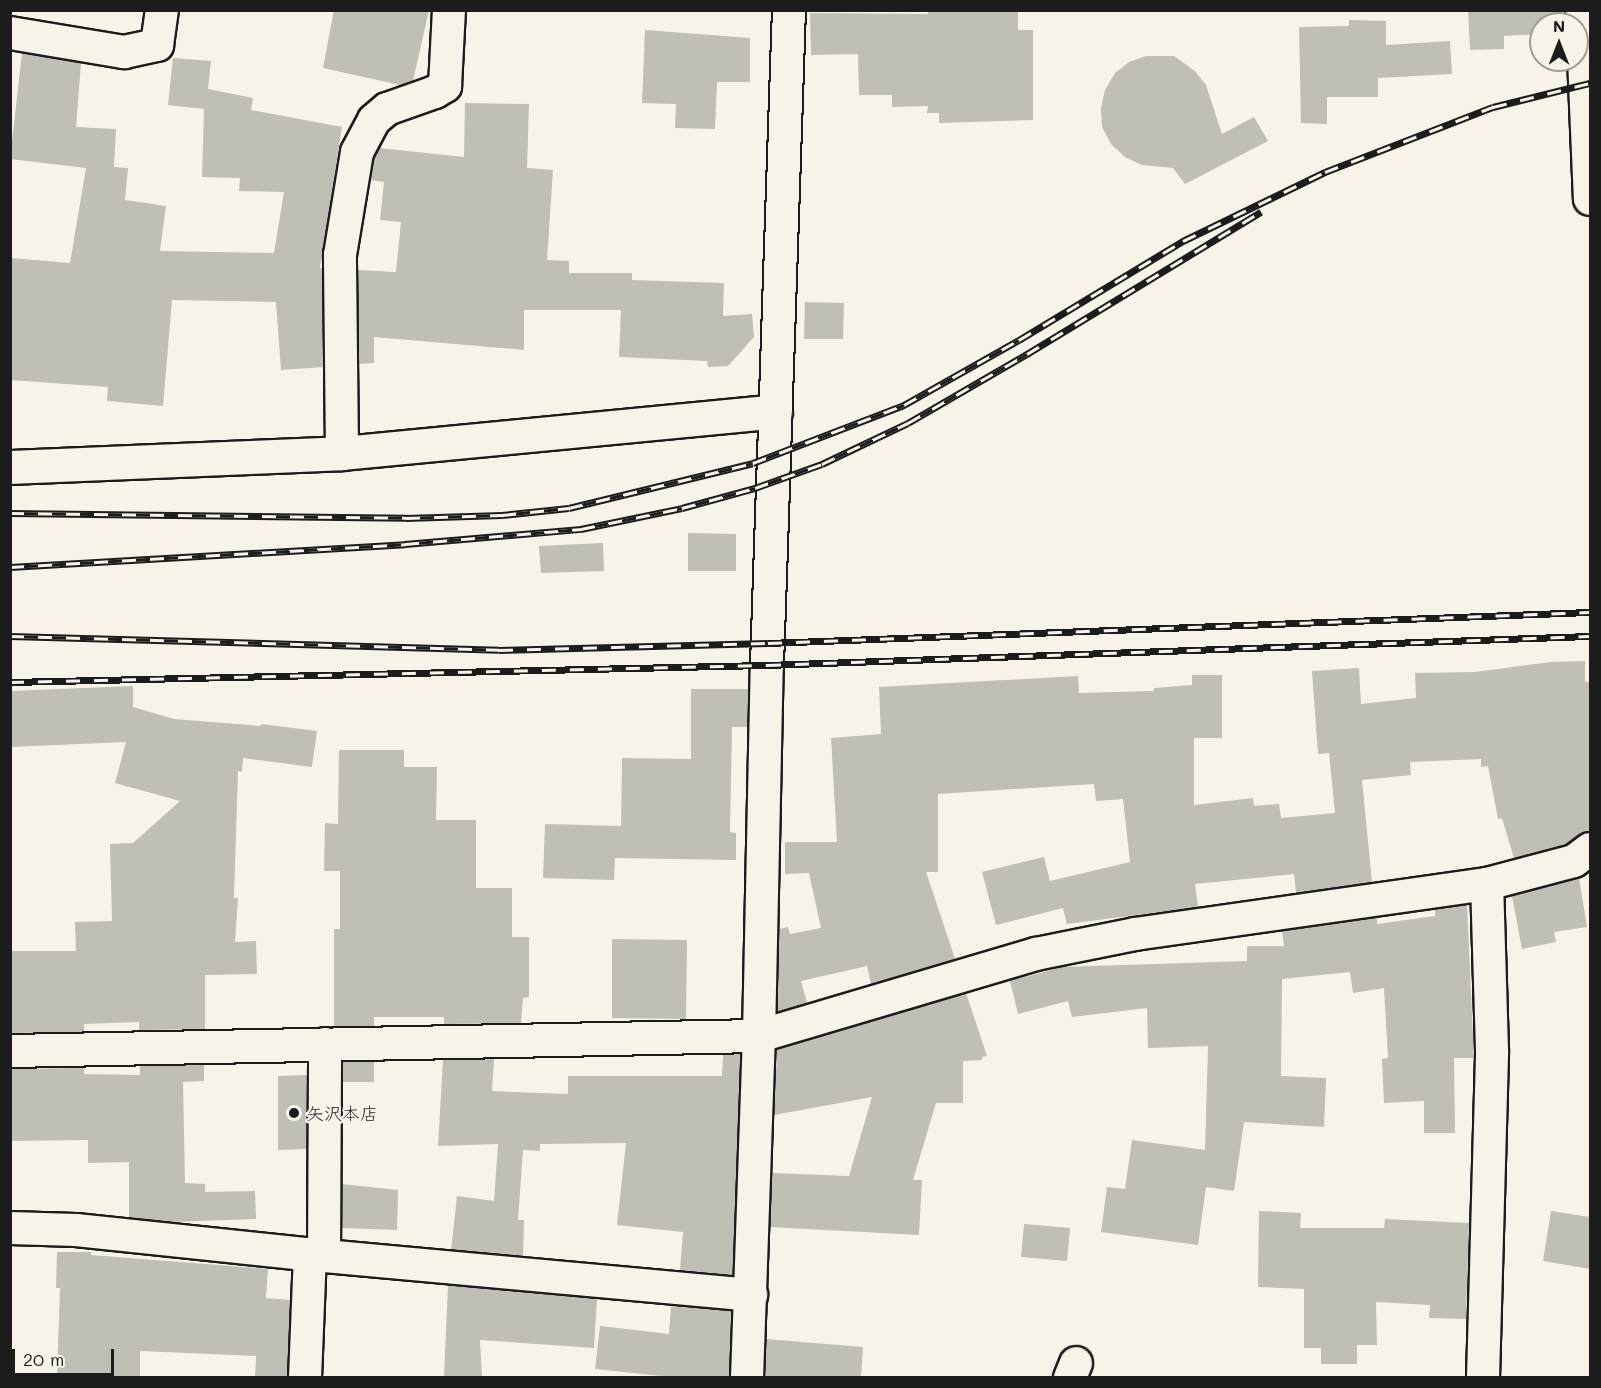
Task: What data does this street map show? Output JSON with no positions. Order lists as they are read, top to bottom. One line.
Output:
{"places":["矢沢本店"],"scale_bar":"20 m","north":"top"}
